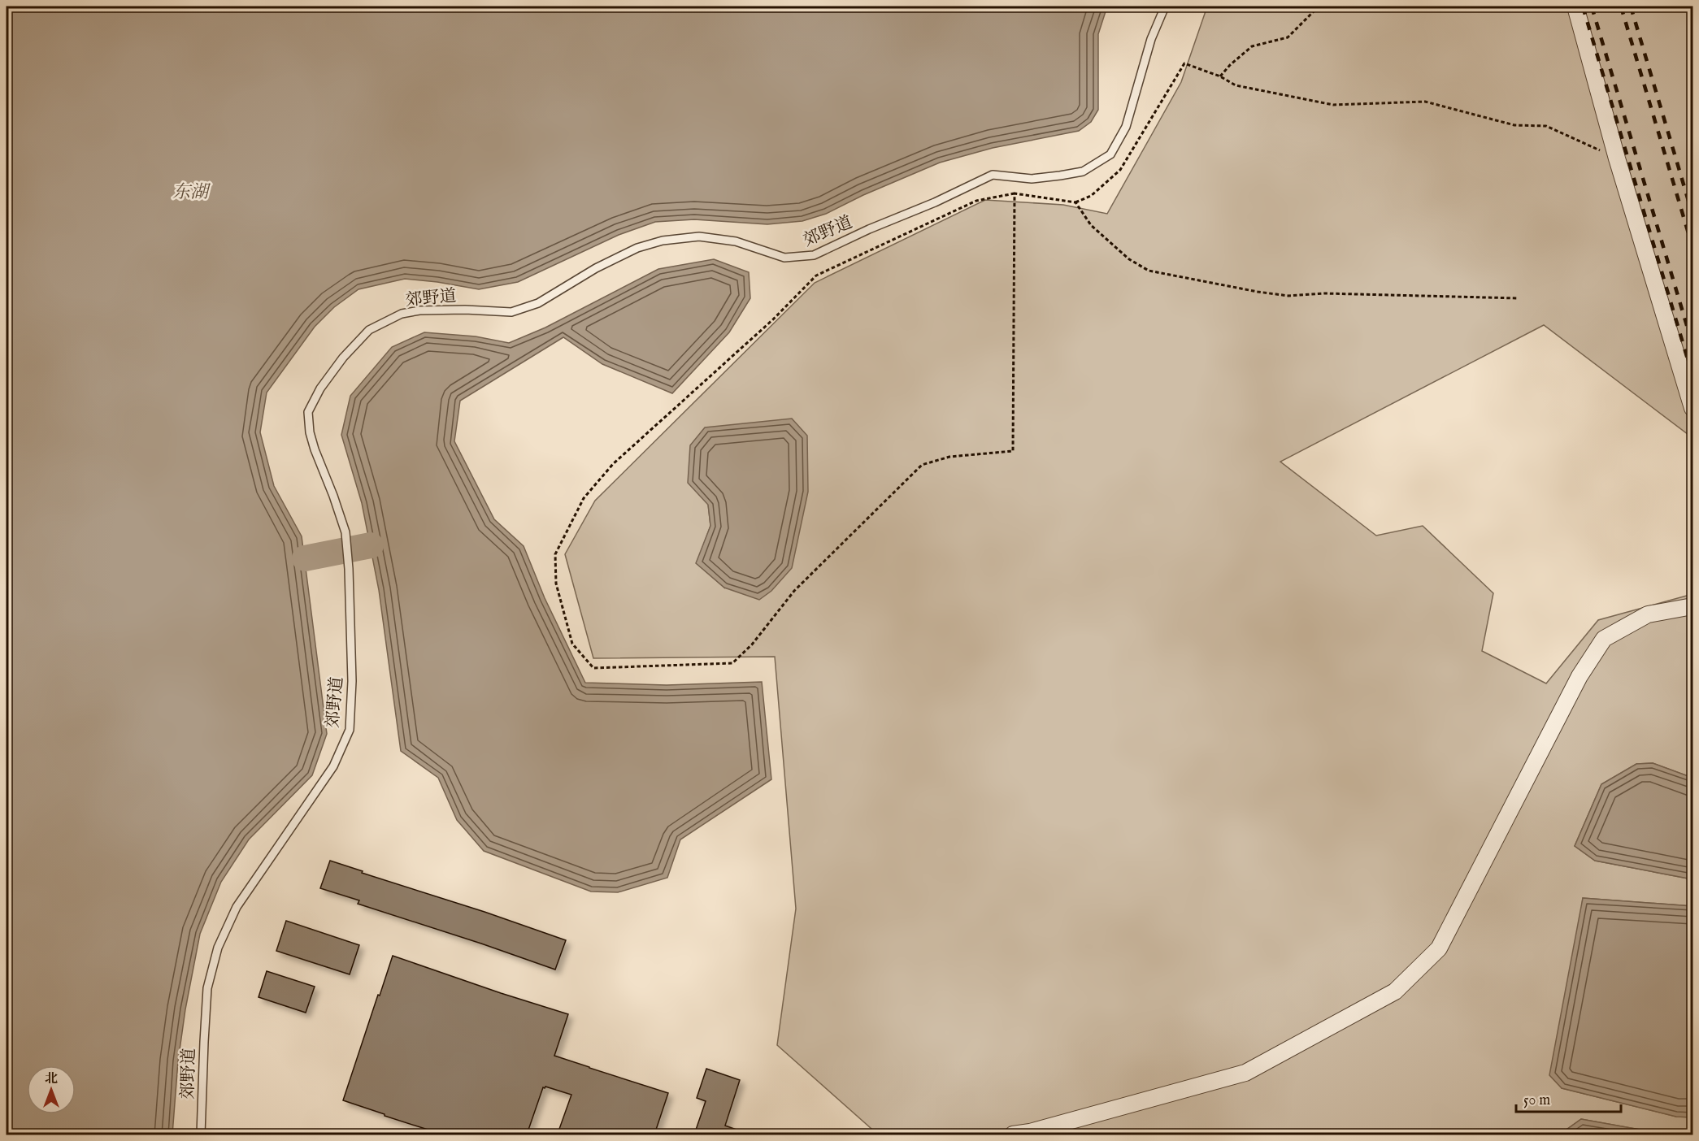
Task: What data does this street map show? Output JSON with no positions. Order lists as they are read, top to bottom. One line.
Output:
{"streets":{"lane":["郊野道"]},"water":["东湖"],"scale_bar":"50 m","north":"top"}
